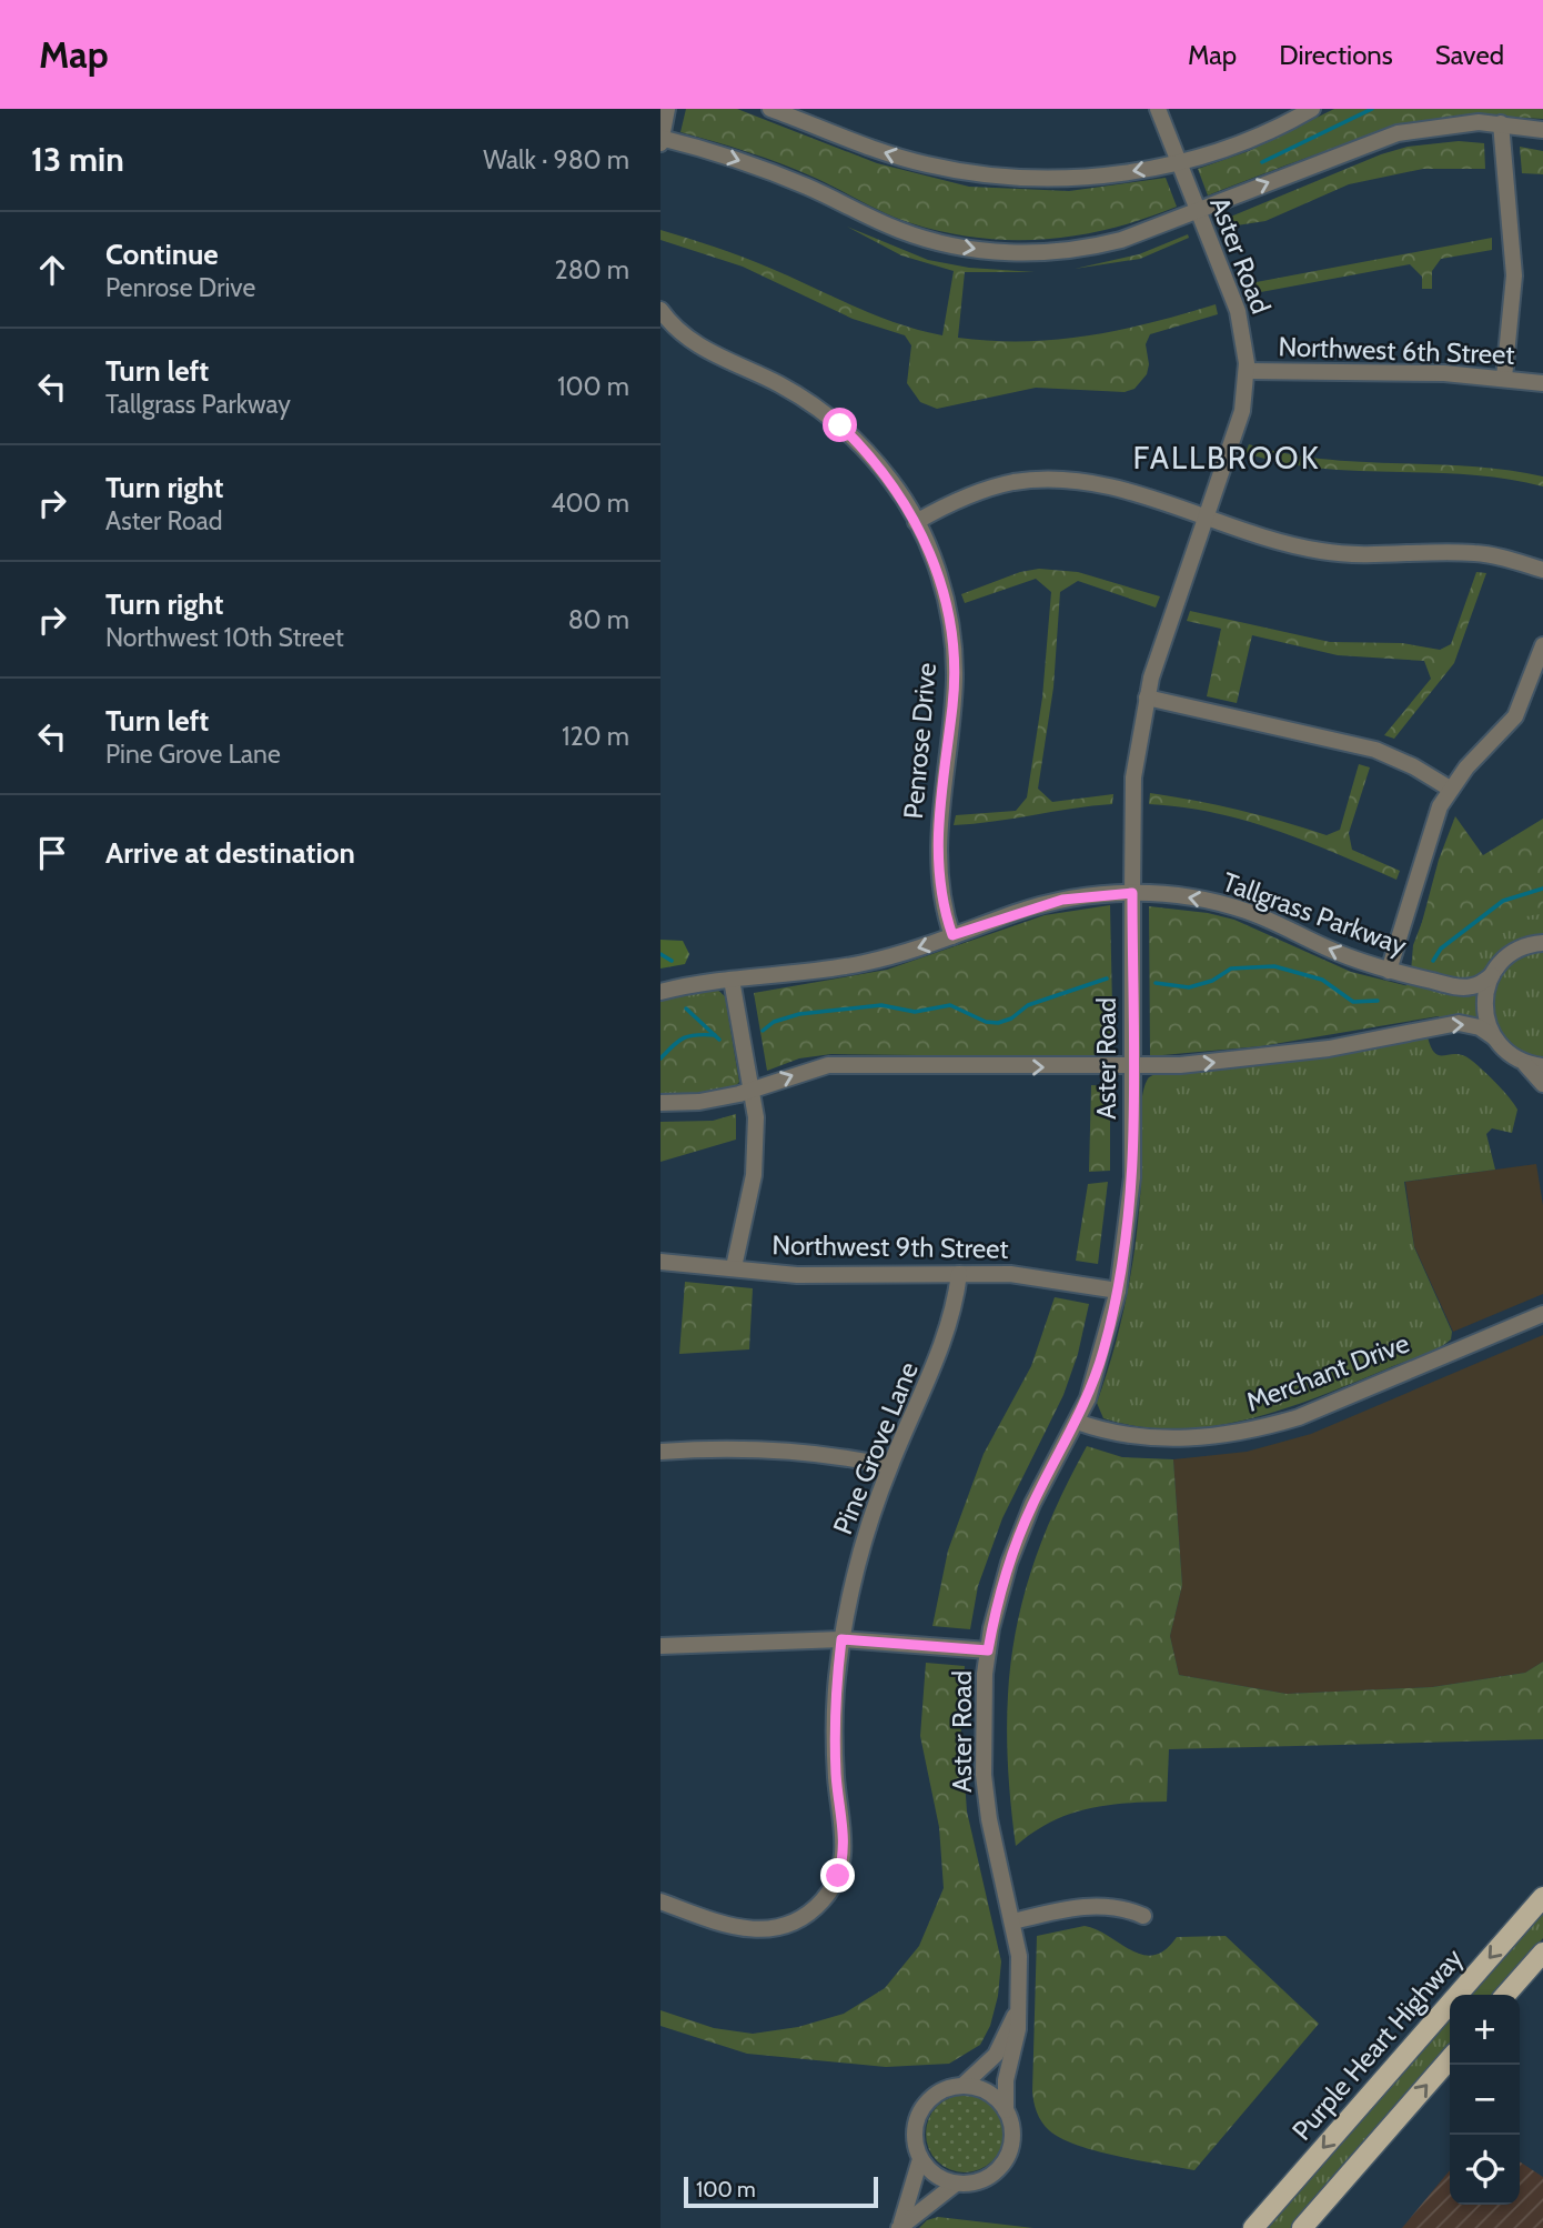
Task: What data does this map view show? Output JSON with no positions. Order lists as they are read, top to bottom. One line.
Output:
{"streets":{"main road":["Purple Heart Highway"],"street":["Aster Road","Northwest 6th Street","Penrose Drive","Tallgrass Parkway","Northwest 9th Street","Merchant Drive","Pine Grove Lane"]},"crossings":[["Aster Road","Northwest 6th Street"],["Aster Road","Tallgrass Parkway"],["Aster Road","Northwest 9th Street"],["Aster Road","Merchant Drive"],["Penrose Drive","Tallgrass Parkway"],["Northwest 9th Street","Pine Grove Lane"]],"districts":["FALLBROOK"],"scale_bar":"100 m","page":{"header":"Map","nav":["Map","Directions","Saved"],"heading":["13 min","Walk · 980 m"],"list":[["Continue","Penrose Drive","280 m"],["Turn left","Tallgrass Parkway","100 m"],["Turn right","Aster Road","400 m"],["Turn right","Northwest 10th Street","80 m"],["Turn left","Pine Grove Lane","120 m"],"Arrive at destination"],"map_buttons":["+","−"],"scale":"100 m"}}
